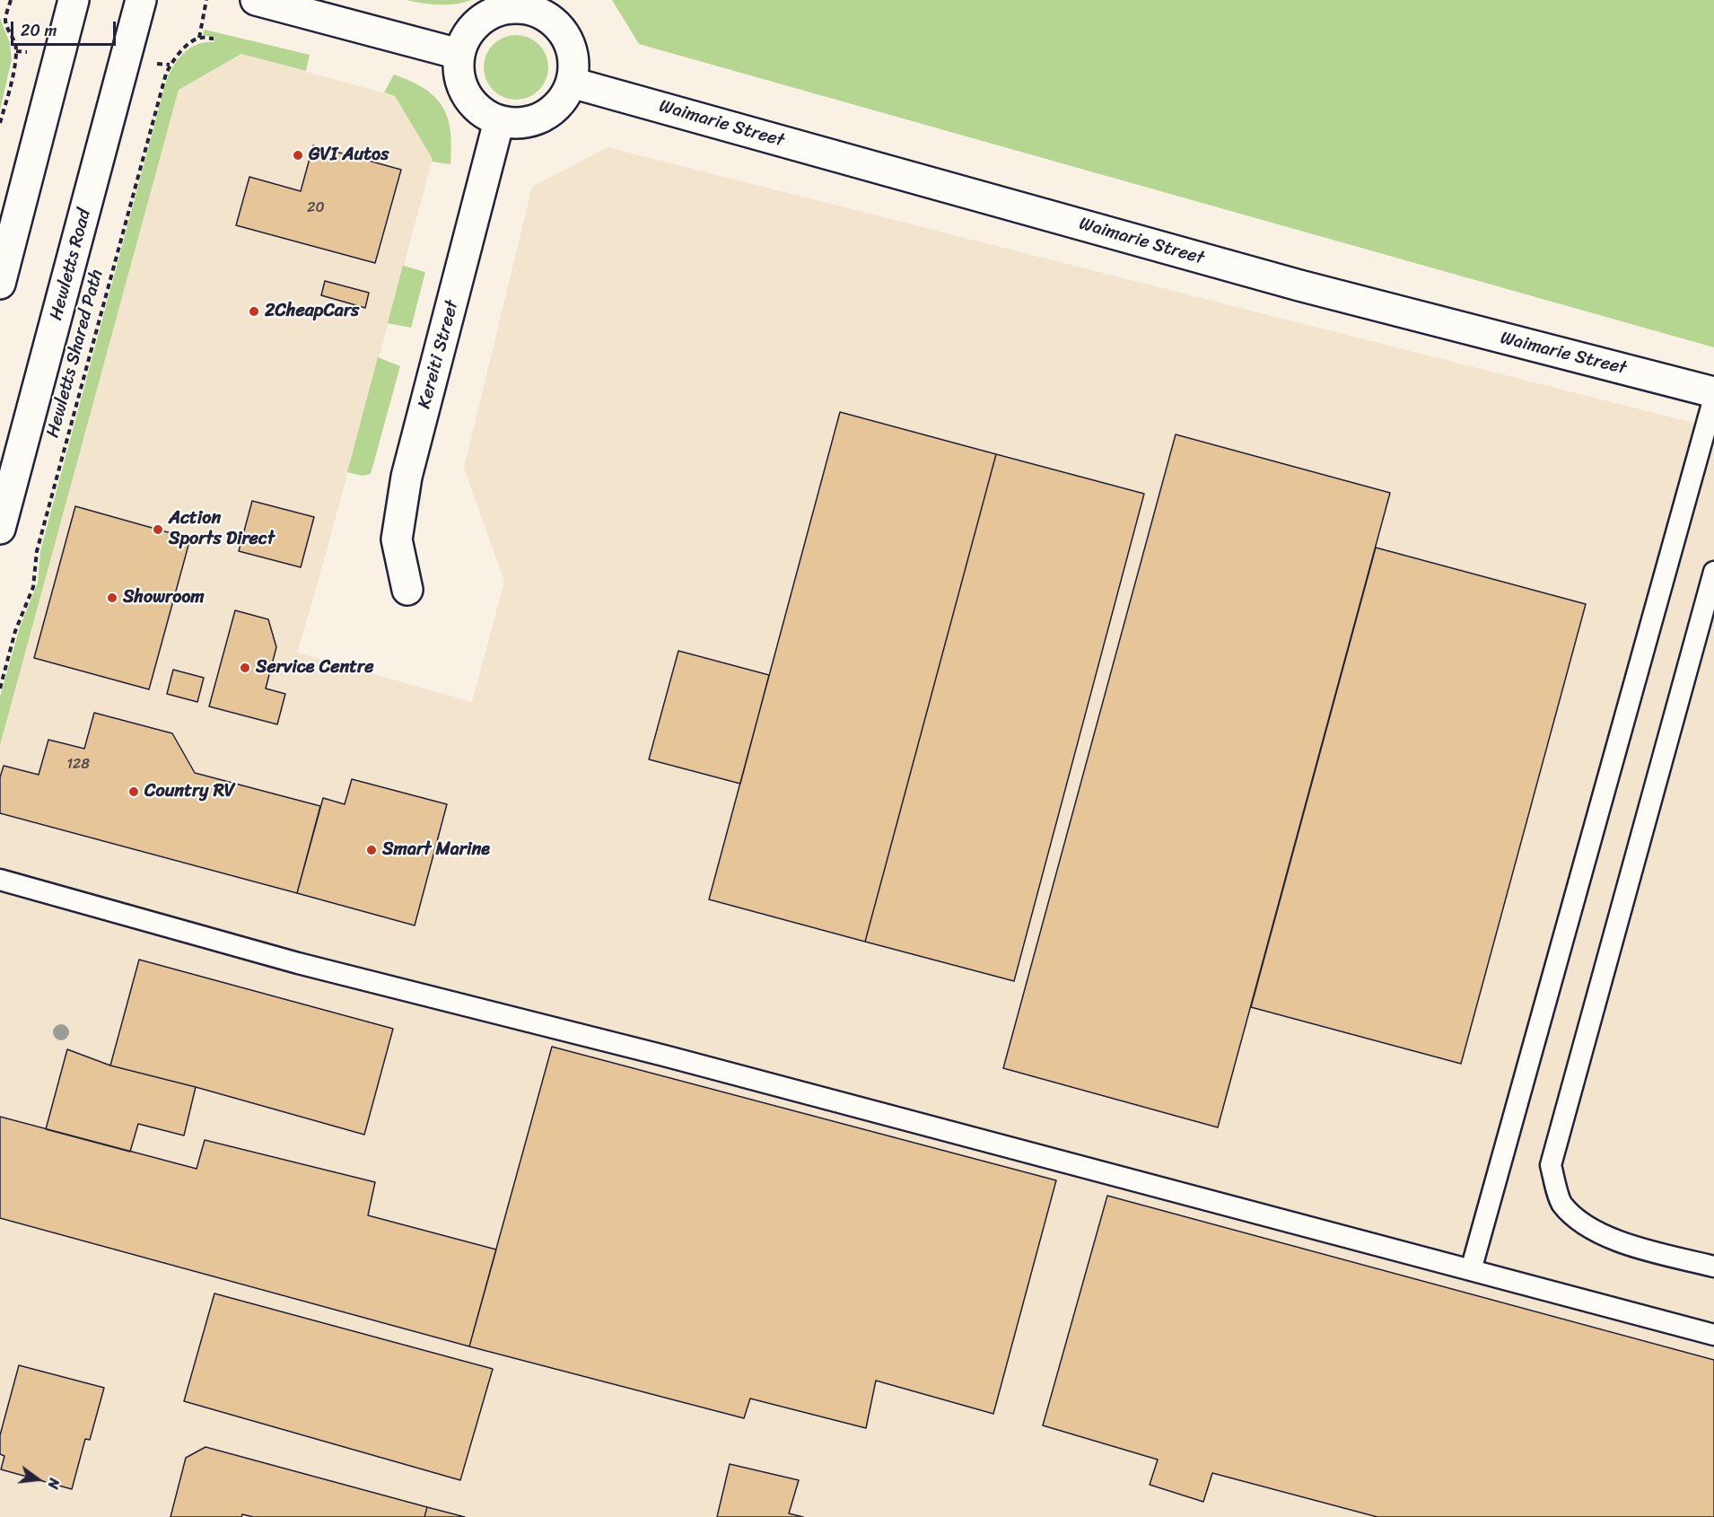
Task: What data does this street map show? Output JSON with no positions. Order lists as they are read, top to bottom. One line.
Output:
{"streets":{"main road":["Waimarie Street","Hewletts Road","Kereiti Street"],"path":["Hewletts Shared Path"]},"crossings":[["Waimarie Street","Kereiti Street"]],"places":["GVI Autos","2CheapCars","Action Sports Direct","Showroom","Service Centre","Country RV","Smart Marine"],"house_numbers":["20","128"],"scale_bar":"20 m","north":"right"}
